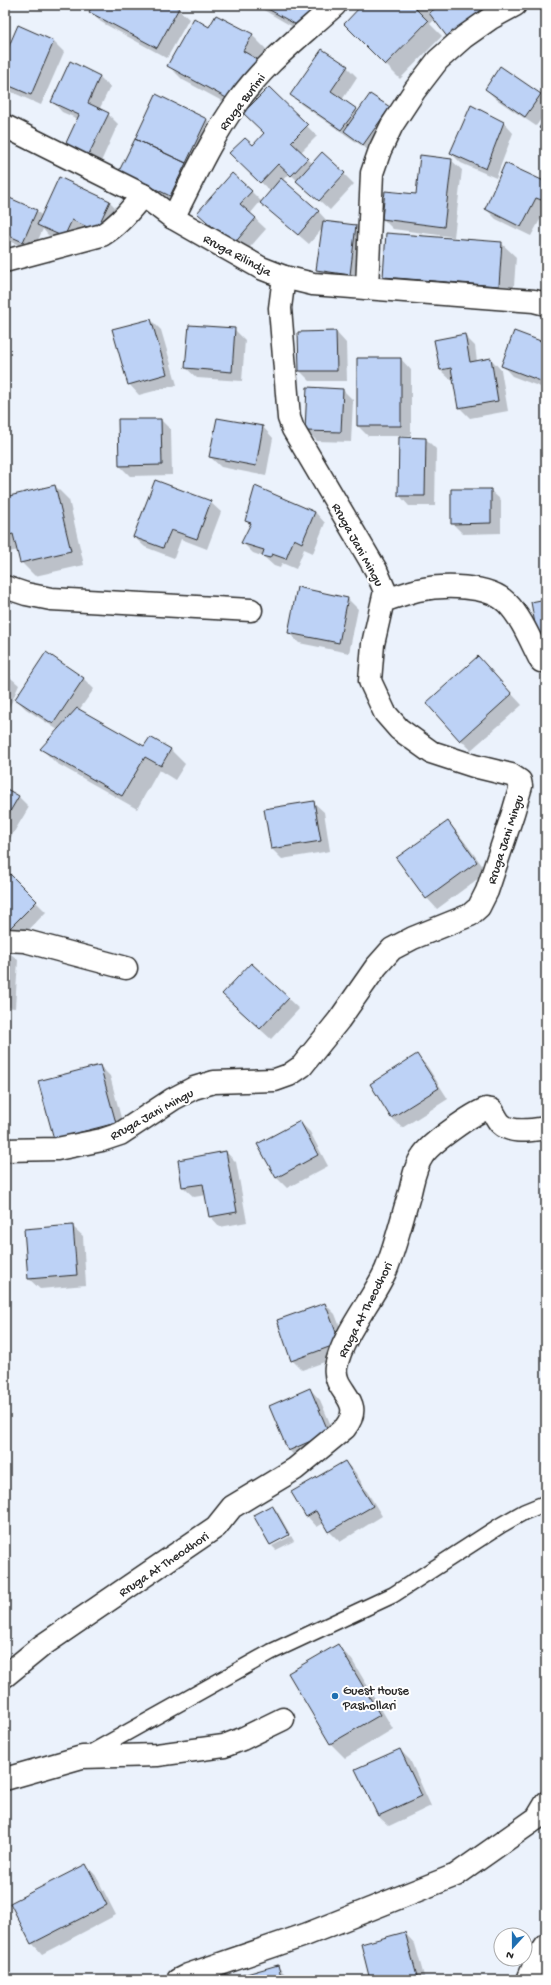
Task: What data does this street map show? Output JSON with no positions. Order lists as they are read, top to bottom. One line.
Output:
{"streets":{"street":["Rruga Burimi","Rruga Rilindja","Rruga Jani Mingu","Rruga At Theodhori"]},"crossings":[["Rruga Burimi","Rruga Rilindja"],["Rruga Rilindja","Rruga Jani Mingu"]],"places":["Guest House Pashollari"],"north":"bottom"}
